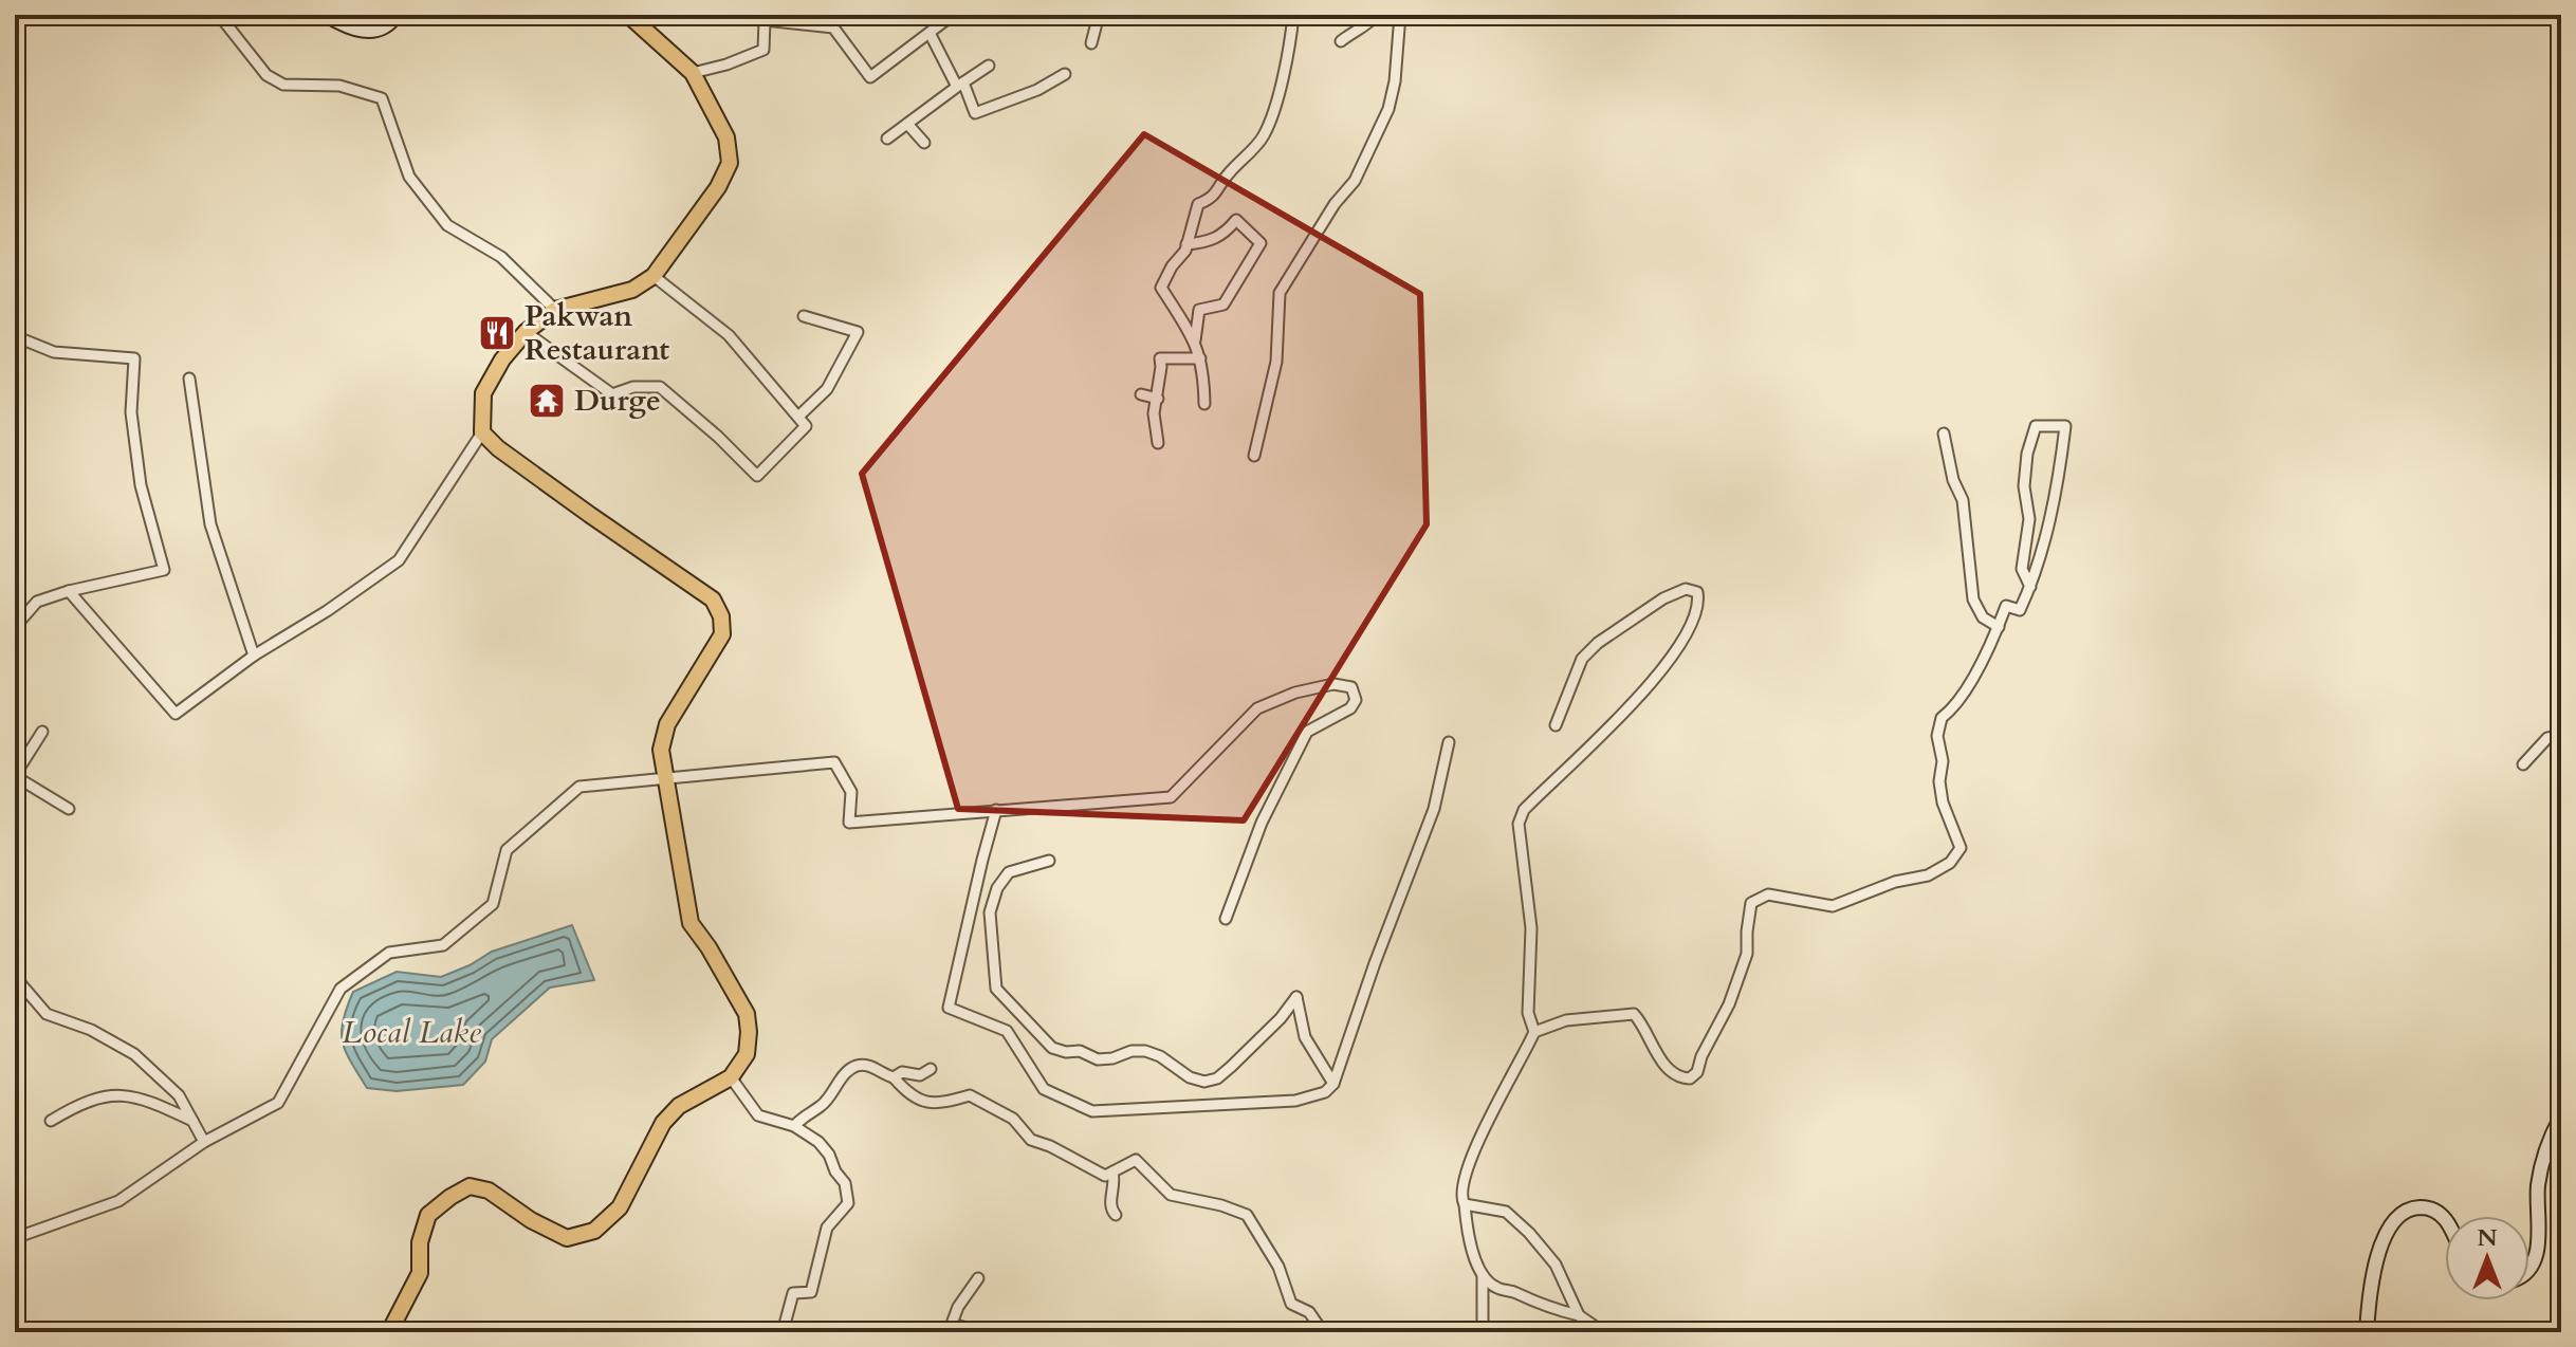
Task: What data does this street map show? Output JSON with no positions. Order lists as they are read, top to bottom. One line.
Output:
{"water":["Local Lake"],"places":{"restaurant":["Pakwan Restaurant"],"temple":["Durge"]},"north":"top"}
